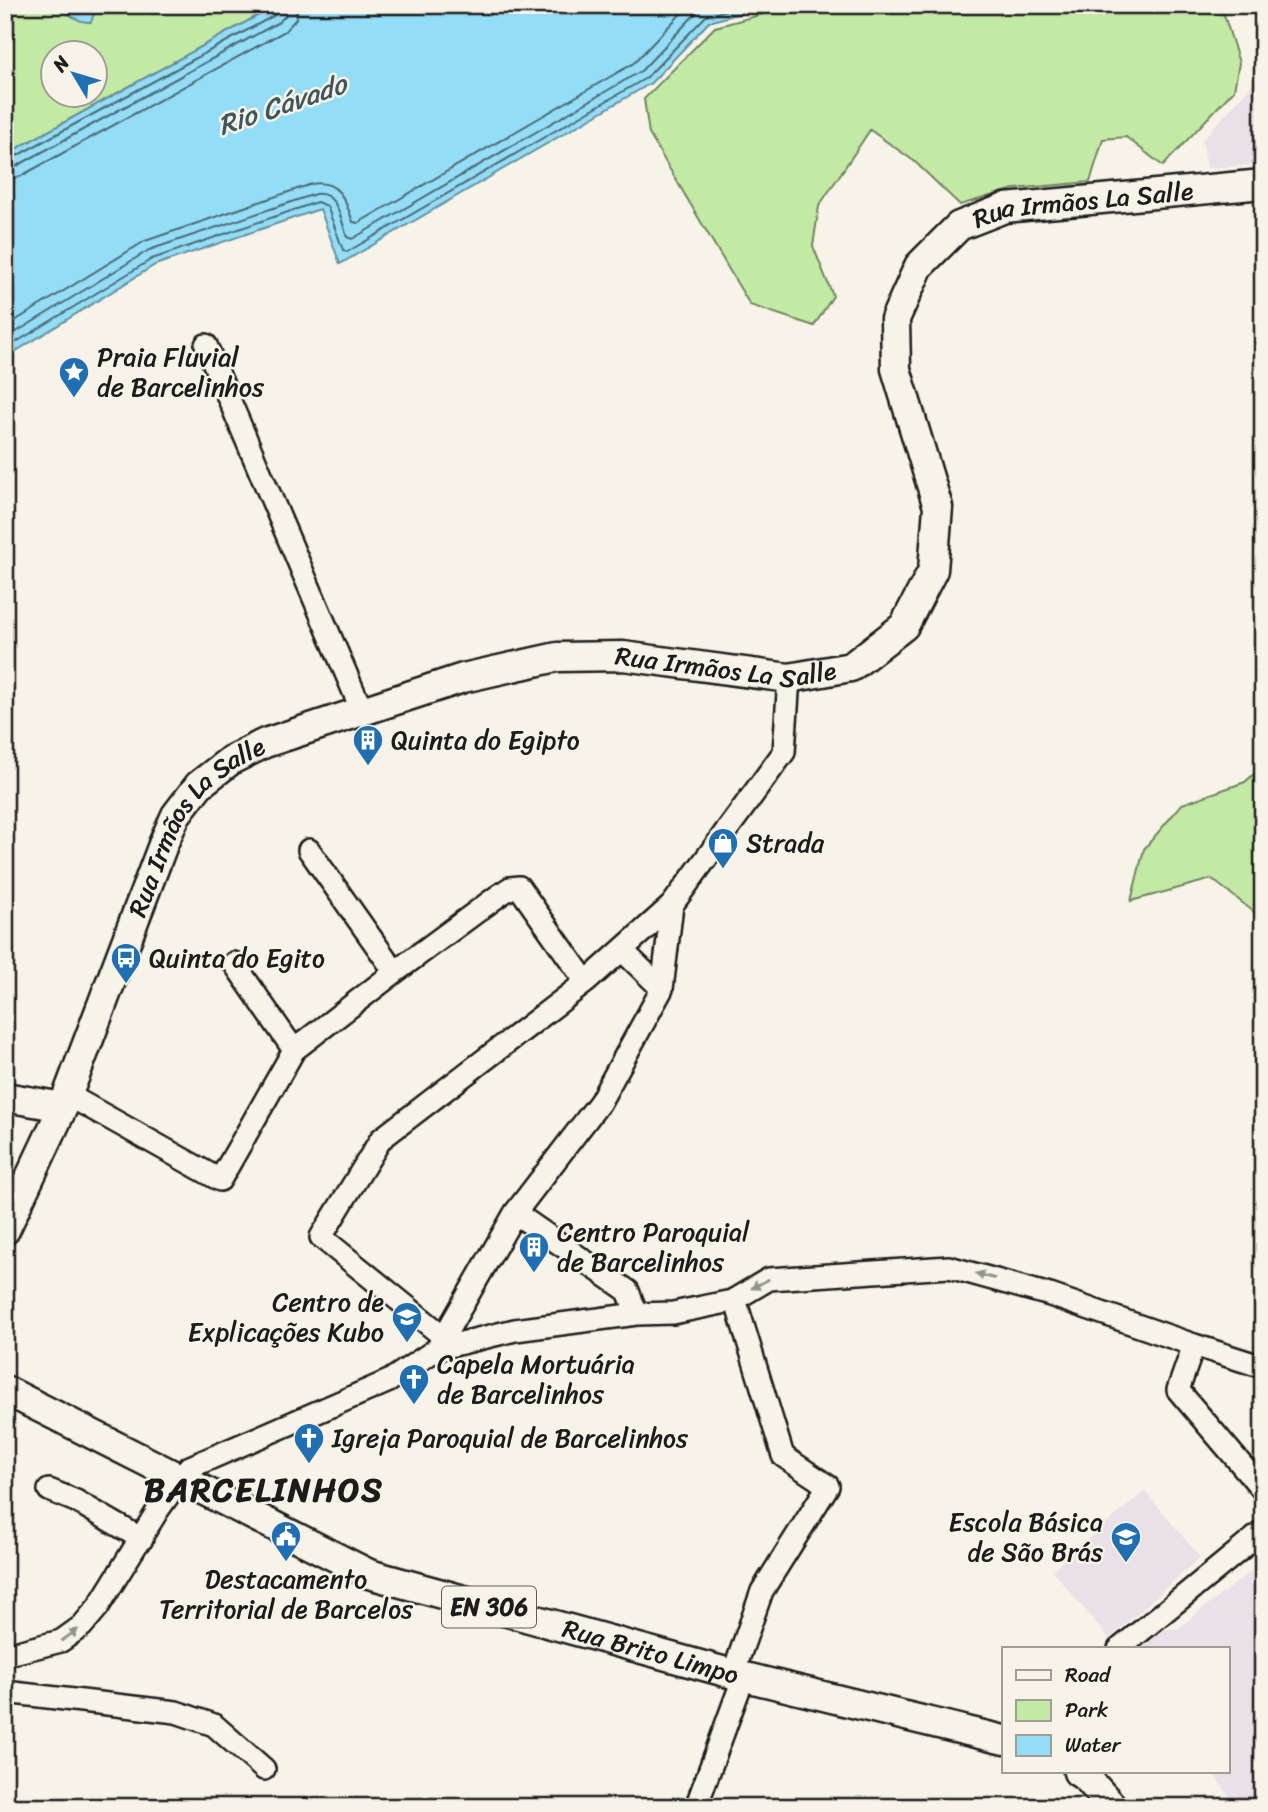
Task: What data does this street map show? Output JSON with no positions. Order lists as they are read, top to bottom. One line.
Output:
{"streets":{"main road":["Rua Irmãos La Salle","EN 306","Rua Brito Limpo"]},"districts":["BARCELINHOS"],"water":["Rio Cávado"],"places":{"place":["Praia Fluvial de Barcelinhos"],"building":["Quinta do Egipto","Centro Paroquial de Barcelinhos"],"shop":["Strada"],"bus stop":["Quinta do Egito"],"school or university":["Centro de Explicações Kubo","Escola Básica de São Brás"],"church":["Capela Mortuária de Barcelinhos","Igreja Paroquial de Barcelinhos"],"public building":["Destacamento Territorial de Barcelos"]},"legend":["Road","Park","Water"],"north":"top left"}
